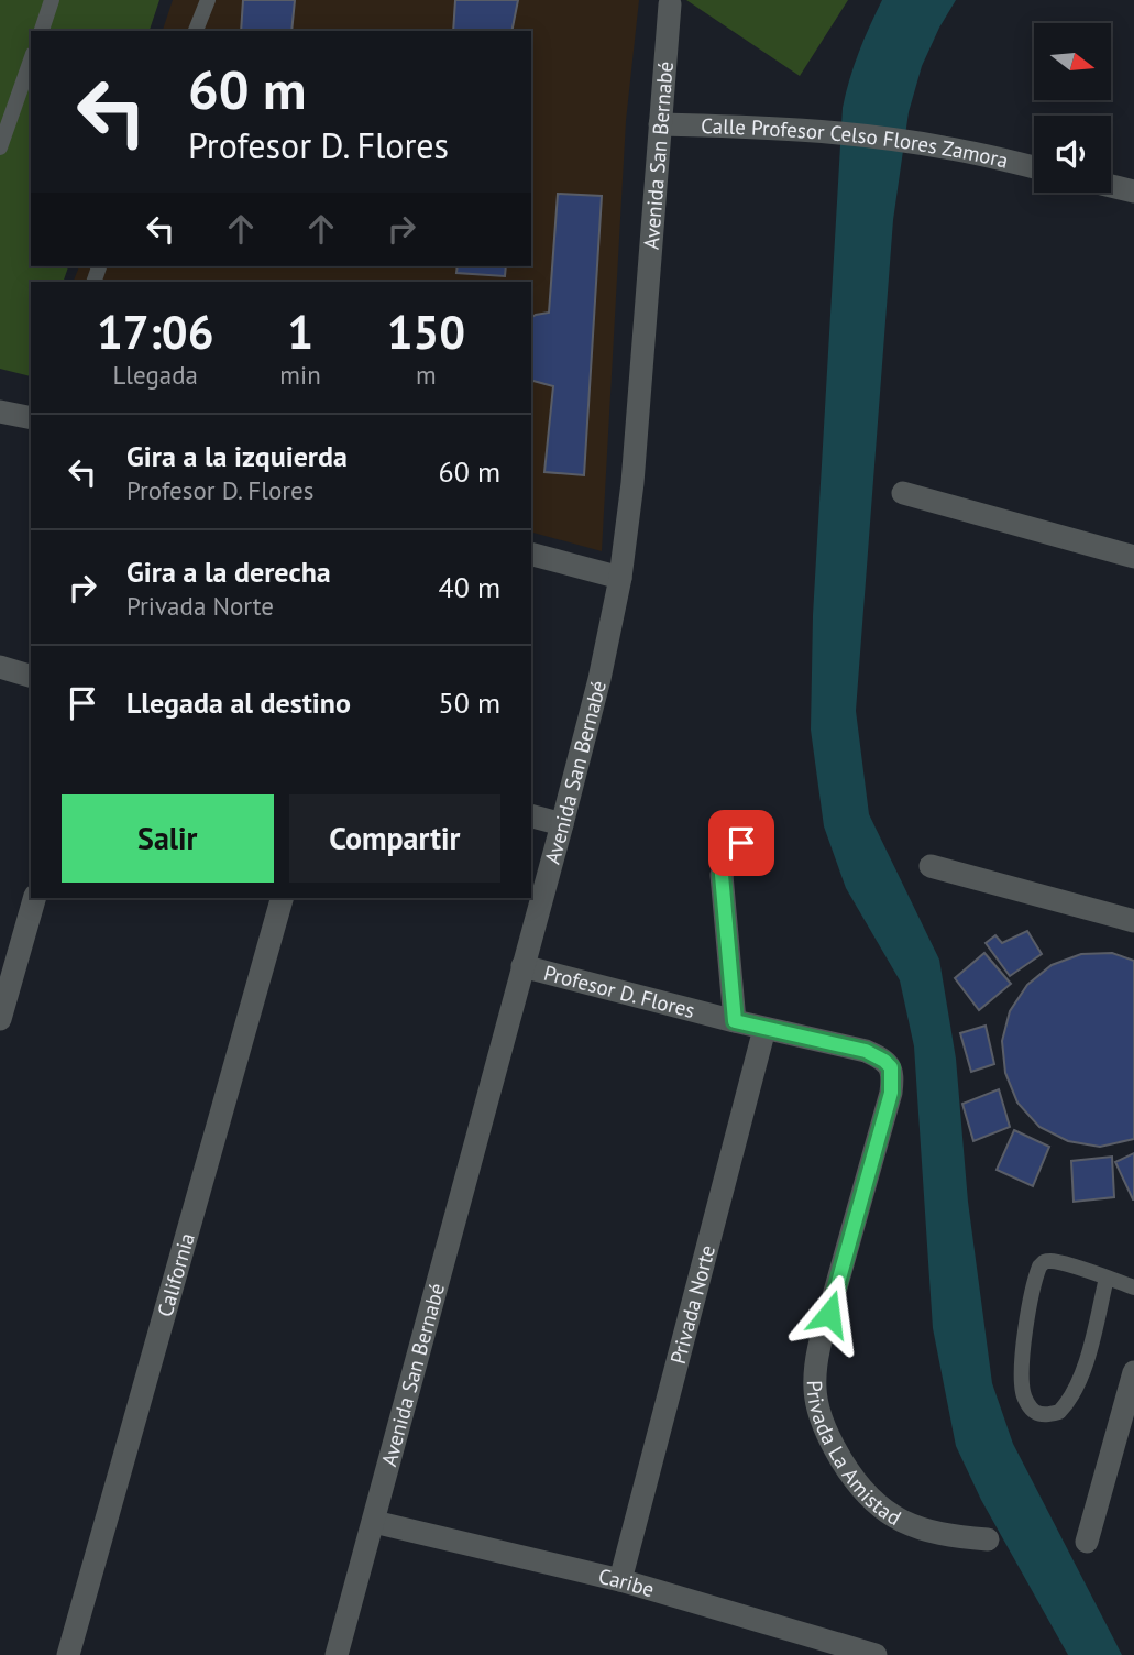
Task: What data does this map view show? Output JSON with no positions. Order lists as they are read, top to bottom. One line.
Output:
{"streets":{"street":["Calle Profesor Celso Flores Zamora","Avenida San Bernabé","Profesor D. Flores","California","Privada Norte","Privada La Amistad","Caribe"]},"crossings":[["Calle Profesor Celso Flores Zamora","Avenida San Bernabé"],["Avenida San Bernabé","Profesor D. Flores"],["Avenida San Bernabé","Caribe"],["Profesor D. Flores","Privada Norte"],["Profesor D. Flores","Privada La Amistad"],["Privada Norte","Caribe"]],"north":"right","page":{"turn":["60 m","Profesor D. Flores"],"eta":["17:06","Llegada","1","min","150","m"],"list":[{"name":"Gira a la izquierda","note":"Profesor D. Flores","value":"60 m"},{"name":"Gira a la derecha","note":"Privada Norte","value":"40 m"},{"name":"Llegada al destino","value":"50 m"}],"buttons":["Salir","Compartir"]}}
